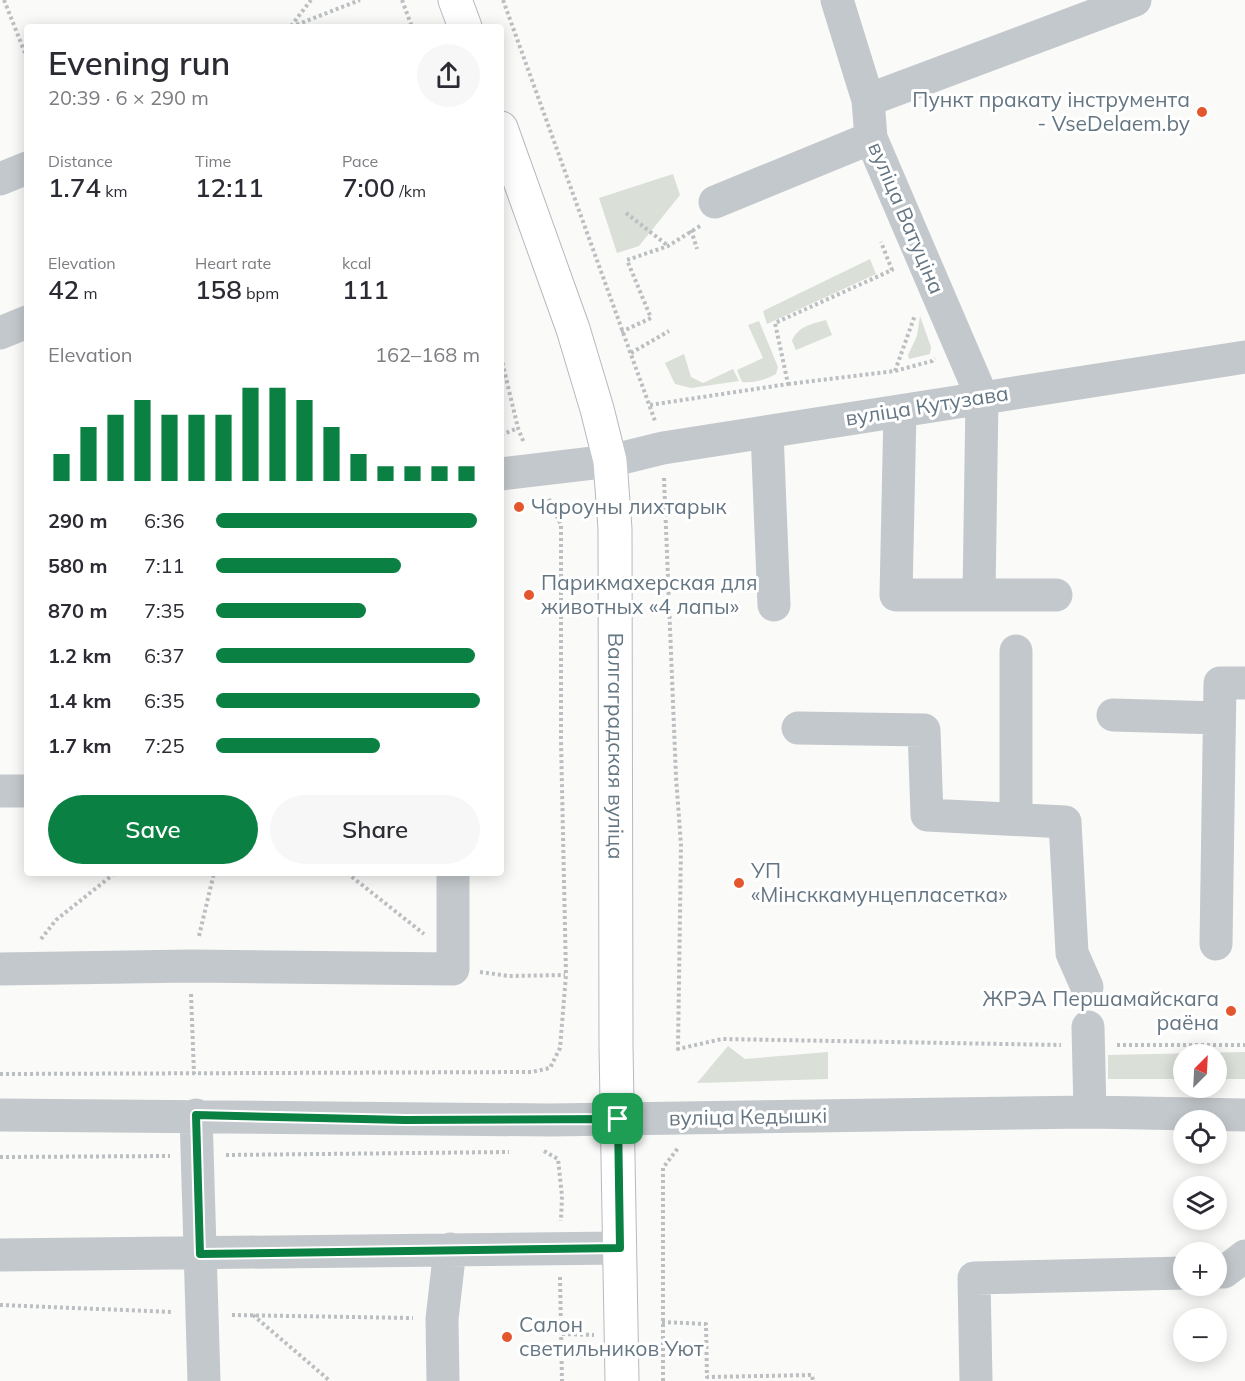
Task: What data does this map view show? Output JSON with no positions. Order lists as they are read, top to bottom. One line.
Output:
{"streets":{"main road":["Валгаградская вуліца"],"street":["вуліца Ватуціна","вуліца Кутузава","вуліца Кедышкі"]},"crossings":[["вуліца Ватуціна","вуліца Кутузава"],["вуліца Кутузава","Валгаградская вуліца"],["Валгаградская вуліца","вуліца Кедышкі"]],"places":["Пункт пракату інструмента - VseDelaem.by","Чароуны лихтарык","Парикмахерская для животных «4 лапы»","УП «Мінсккамунцепласетка»","ЖРЭА Першамайскага раёна","Салон светильников Уют"],"north":"top right","page":{"heading":["Evening run","20:39 · 6 × 290 m"],"stats":[["Distance","1.74 km"],["Time","12:11"],["Pace","7:00 /km"],["Elevation","42 m"],["Heart rate","158 bpm"],["kcal","111"]],"chart":["Elevation","162–168 m"],"list":[{"name":"290 m","note":"6:36"},{"name":"580 m","note":"7:11"},{"name":"870 m","note":"7:35"},{"name":"1.2 km","note":"6:37"},{"name":"1.4 km","note":"6:35"},{"name":"1.7 km","note":"7:25"}],"buttons":["Save","Share"],"map_buttons":["+","−"]}}
